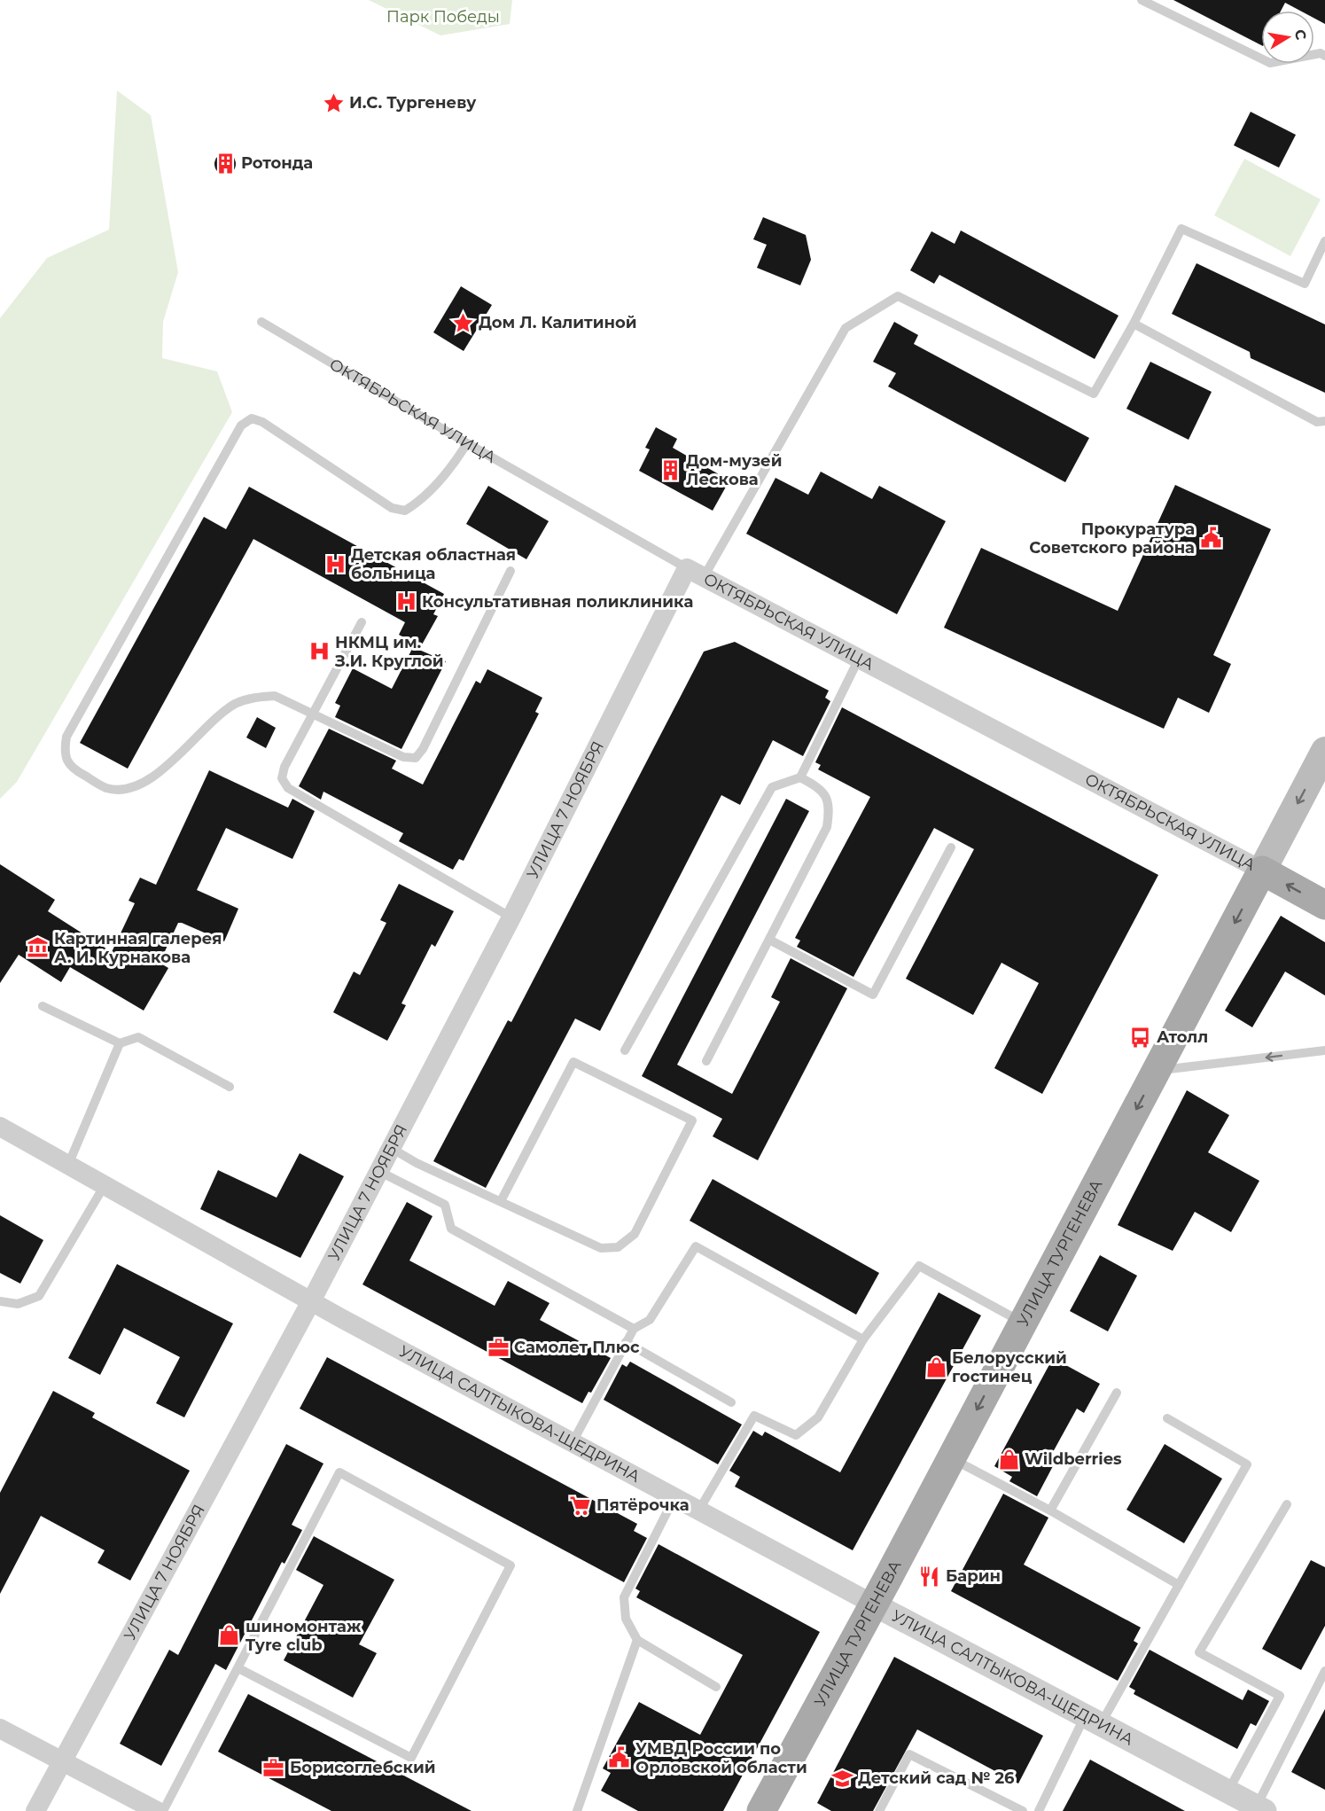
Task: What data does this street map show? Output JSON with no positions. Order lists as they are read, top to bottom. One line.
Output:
{"streets":{"main road":["ОКТЯБРЬСКАЯ УЛИЦА","УЛИЦА ТУРГЕНЕВА"],"street":["УЛИЦА 7 НОЯБРЯ","УЛИЦА САЛТЫКОВА-ЩЕДРИНА"]},"crossings":[["ОКТЯБРЬСКАЯ УЛИЦА","УЛИЦА 7 НОЯБРЯ"],["ОКТЯБРЬСКАЯ УЛИЦА","УЛИЦА ТУРГЕНЕВА"],["УЛИЦА 7 НОЯБРЯ","УЛИЦА САЛТЫКОВА-ЩЕДРИНА"],["УЛИЦА ТУРГЕНЕВА","УЛИЦА САЛТЫКОВА-ЩЕДРИНА"]],"one_way":["УЛИЦА ТУРГЕНЕВА"],"parks":["Парк Победы"],"places":{"place":["И.С. Тургеневу","Дом Л. Калитиной"],"building":["Ротонда","Дом-музей Лескова"],"public building":["Прокуратура Советского района","УМВД России по Орловской области"],"hospital":["Детская областная больница","Консультативная поликлиника","НКМЦ им. З.И. Круглой"],"museum":["Картинная галерея А. И. Курнакова"],"bus stop":["Атолл"],"office":["Самолет Плюс","Борисоглебский"],"shop":["Белорусский гостинец","Wildberries","шиномонтаж Tyre club"],"supermarket":["Пятёрочка"],"restaurant":["Барин"],"school or university":["Детский сад № 26"]},"north":"right"}
